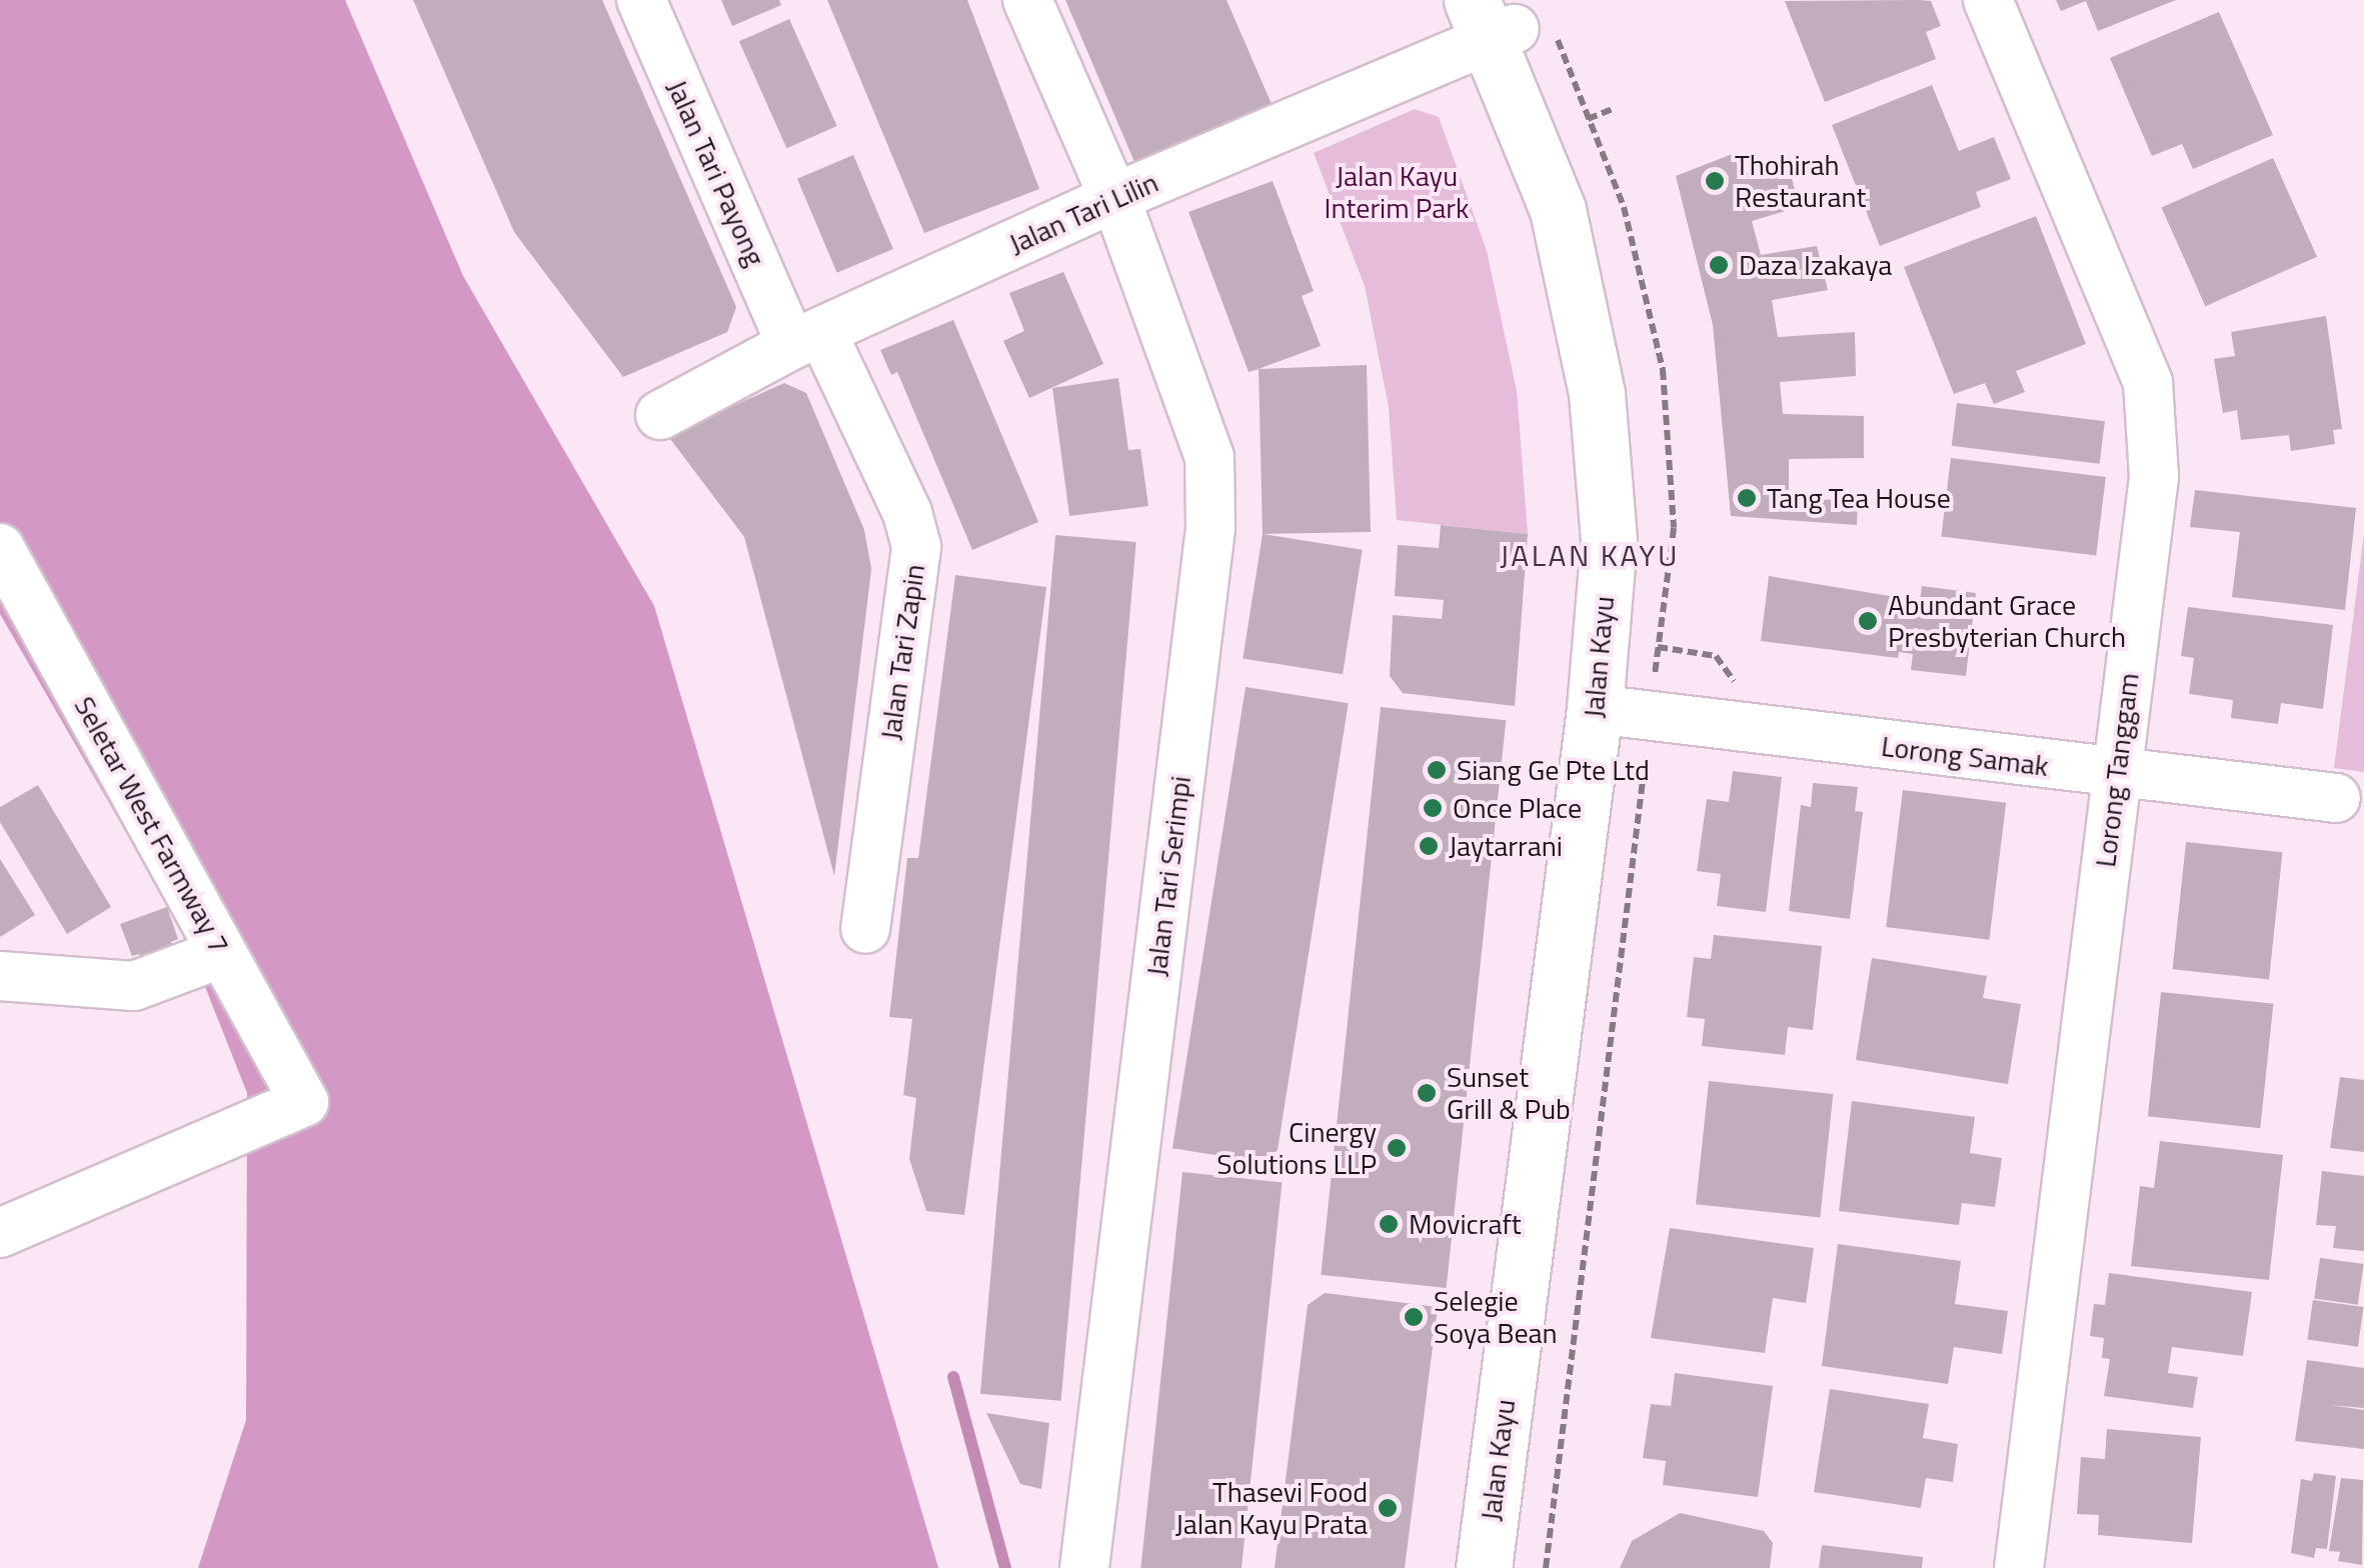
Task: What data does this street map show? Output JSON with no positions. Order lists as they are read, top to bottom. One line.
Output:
{"streets":{"main road":["Jalan Kayu"],"street":["Jalan Tari Payong","Jalan Tari Lilin","Jalan Tari Zapin","Lorong Samak","Lorong Tanggam","Seletar West Farmway 7","Jalan Tari Serimpi"]},"crossings":[["Jalan Tari Payong","Jalan Tari Lilin"],["Jalan Tari Payong","Jalan Tari Zapin"],["Jalan Tari Lilin","Jalan Tari Zapin"],["Jalan Tari Lilin","Jalan Kayu"],["Jalan Tari Lilin","Jalan Tari Serimpi"],["Jalan Kayu","Lorong Samak"],["Lorong Samak","Lorong Tanggam"]],"districts":["JALAN KAYU"],"parks":["Jalan Kayu Interim Park"],"places":["Thohirah Restaurant","Daza Izakaya","Tang Tea House","Abundant Grace Presbyterian Church","Siang Ge Pte Ltd","Once Place","Jaytarrani","Sunset Grill & Pub","Cinergy Solutions LLP","Movicraft","Selegie Soya Bean","Thasevi Food Jalan Kayu Prata"]}
